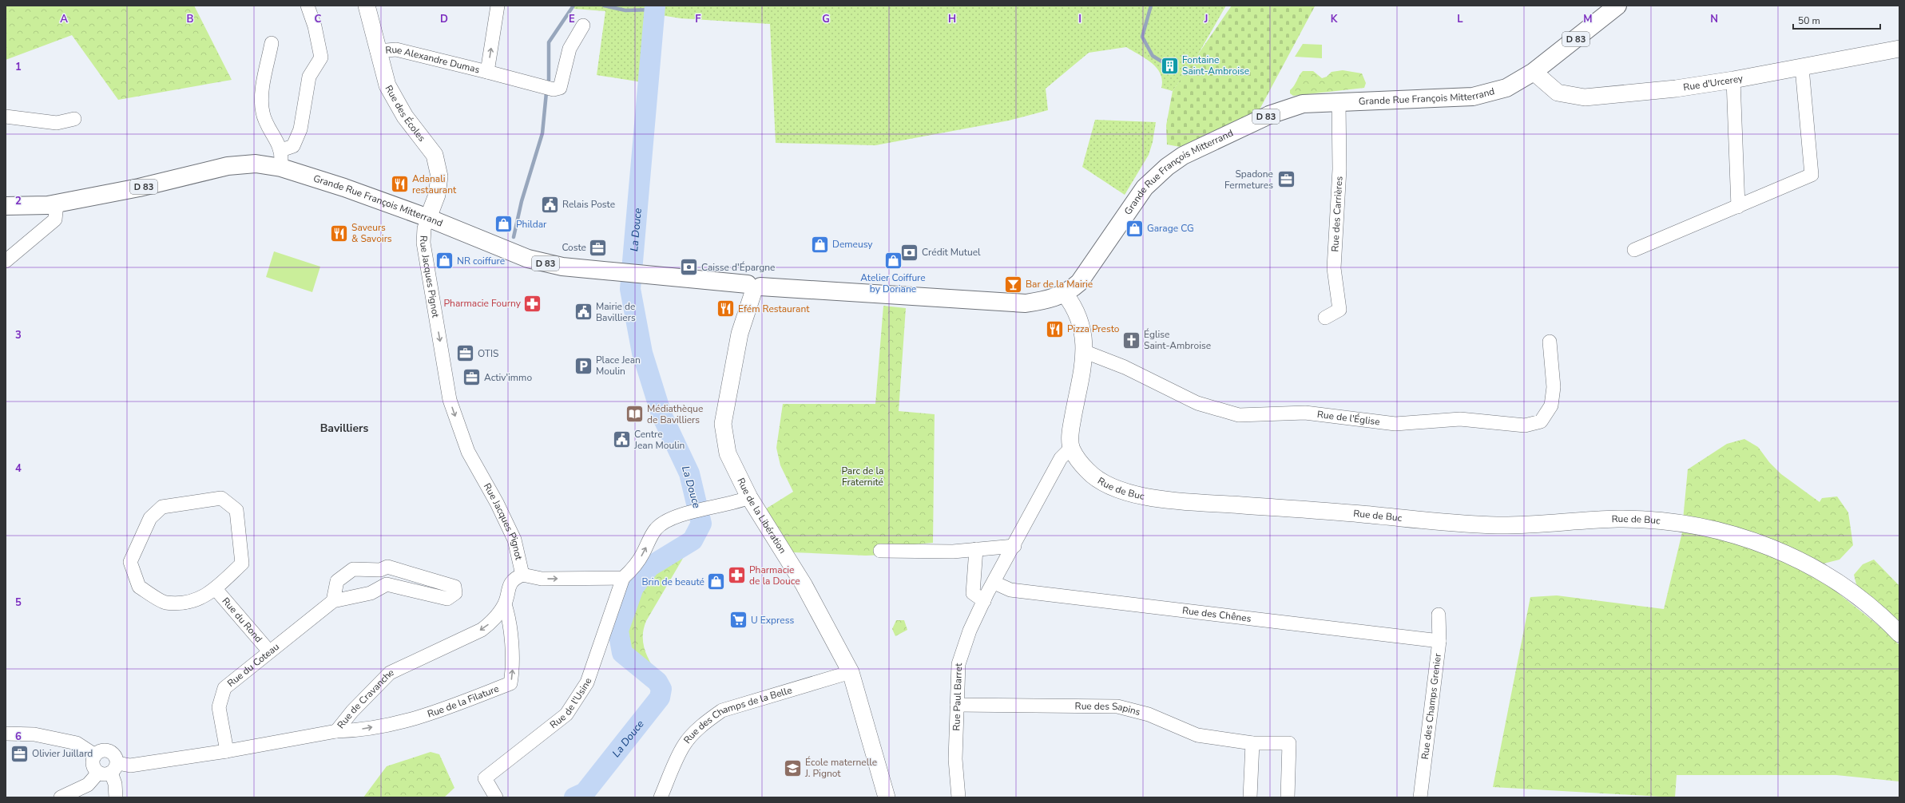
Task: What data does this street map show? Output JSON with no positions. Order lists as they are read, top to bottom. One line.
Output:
{"streets":{"main road":["D 83","Grande Rue François Mitterrand"],"street":["Rue Alexandre Dumas","Rue d'Urcerey","Rue des Écoles","Rue des Carrières","Rue Jacques Pignot","Rue de l'Église","Rue de Buc","Rue de la Libération","Rue des Chênes","Rue du Rond","Rue du Coteau","Rue Paul Barret","Rue de Cravanche","Rue de la Filature","Rue de l'Usine","Rue des Champs Grenier","Rue des Sapins","Rue des Champs de la Belle"]},"crossings":[["D 83","Rue d'Urcerey"],["D 83","Grande Rue François Mitterrand"],["Rue Alexandre Dumas","Rue des Écoles"],["Rue d'Urcerey","Grande Rue François Mitterrand"],["Grande Rue François Mitterrand","Rue des Écoles"],["Grande Rue François Mitterrand","Rue des Carrières"],["Grande Rue François Mitterrand","Rue Jacques Pignot"],["Grande Rue François Mitterrand","Rue de la Libération"],["Rue des Écoles","Rue Jacques Pignot"],["Rue Jacques Pignot","Rue de Cravanche"],["Rue de Buc","Rue Paul Barret"],["Rue de la Libération","Rue des Champs de la Belle"],["Rue des Chênes","Rue Paul Barret"],["Rue des Chênes","Rue des Champs Grenier"],["Rue du Rond","Rue du Coteau"],["Rue du Coteau","Rue de Cravanche"],["Rue Paul Barret","Rue des Sapins"],["Rue de Cravanche","Rue de la Filature"]],"one_way":["Rue Jacques Pignot","Rue de Cravanche","Rue de la Filature"],"districts":["Bavilliers"],"water":["La Douce"],"parks":["Parc de la Fraternité"],"places":{"building":["Fontaine Saint-Ambroise"],"office":["Spadone Fermetures","Coste","OTIS","Activ'immo","Olivier Juillard"],"restaurant":["Adanali restaurant","Saveurs & Savoirs","Efém Restaurant","Pizza Presto"],"public building":["Relais Poste","Mairie de Bavilliers","Centre Jean Moulin"],"shop":["Phildar","Garage CG","Demeusy","NR coiffure","Atelier Coiffure by Doriane","Brin de beauté"],"bank":["Crédit Mutuel","Caisse d'Épargne"],"bar":["Bar de la Mairie"],"pharmacy":["Pharmacie Fourny","Pharmacie de la Douce"],"church":["Église Saint-Ambroise"],"parking":["Place Jean Moulin"],"library":["Médiathèque de Bavilliers"],"supermarket":["U Express"],"school or university":["École maternelle J. Pignot"]},"scale_bar":"50 m","grid":{"columns":["A","B","C","D","E","F","G","H","I","J","K","L","M","N"],"rows":["1","2","3","4","5","6"]}}
